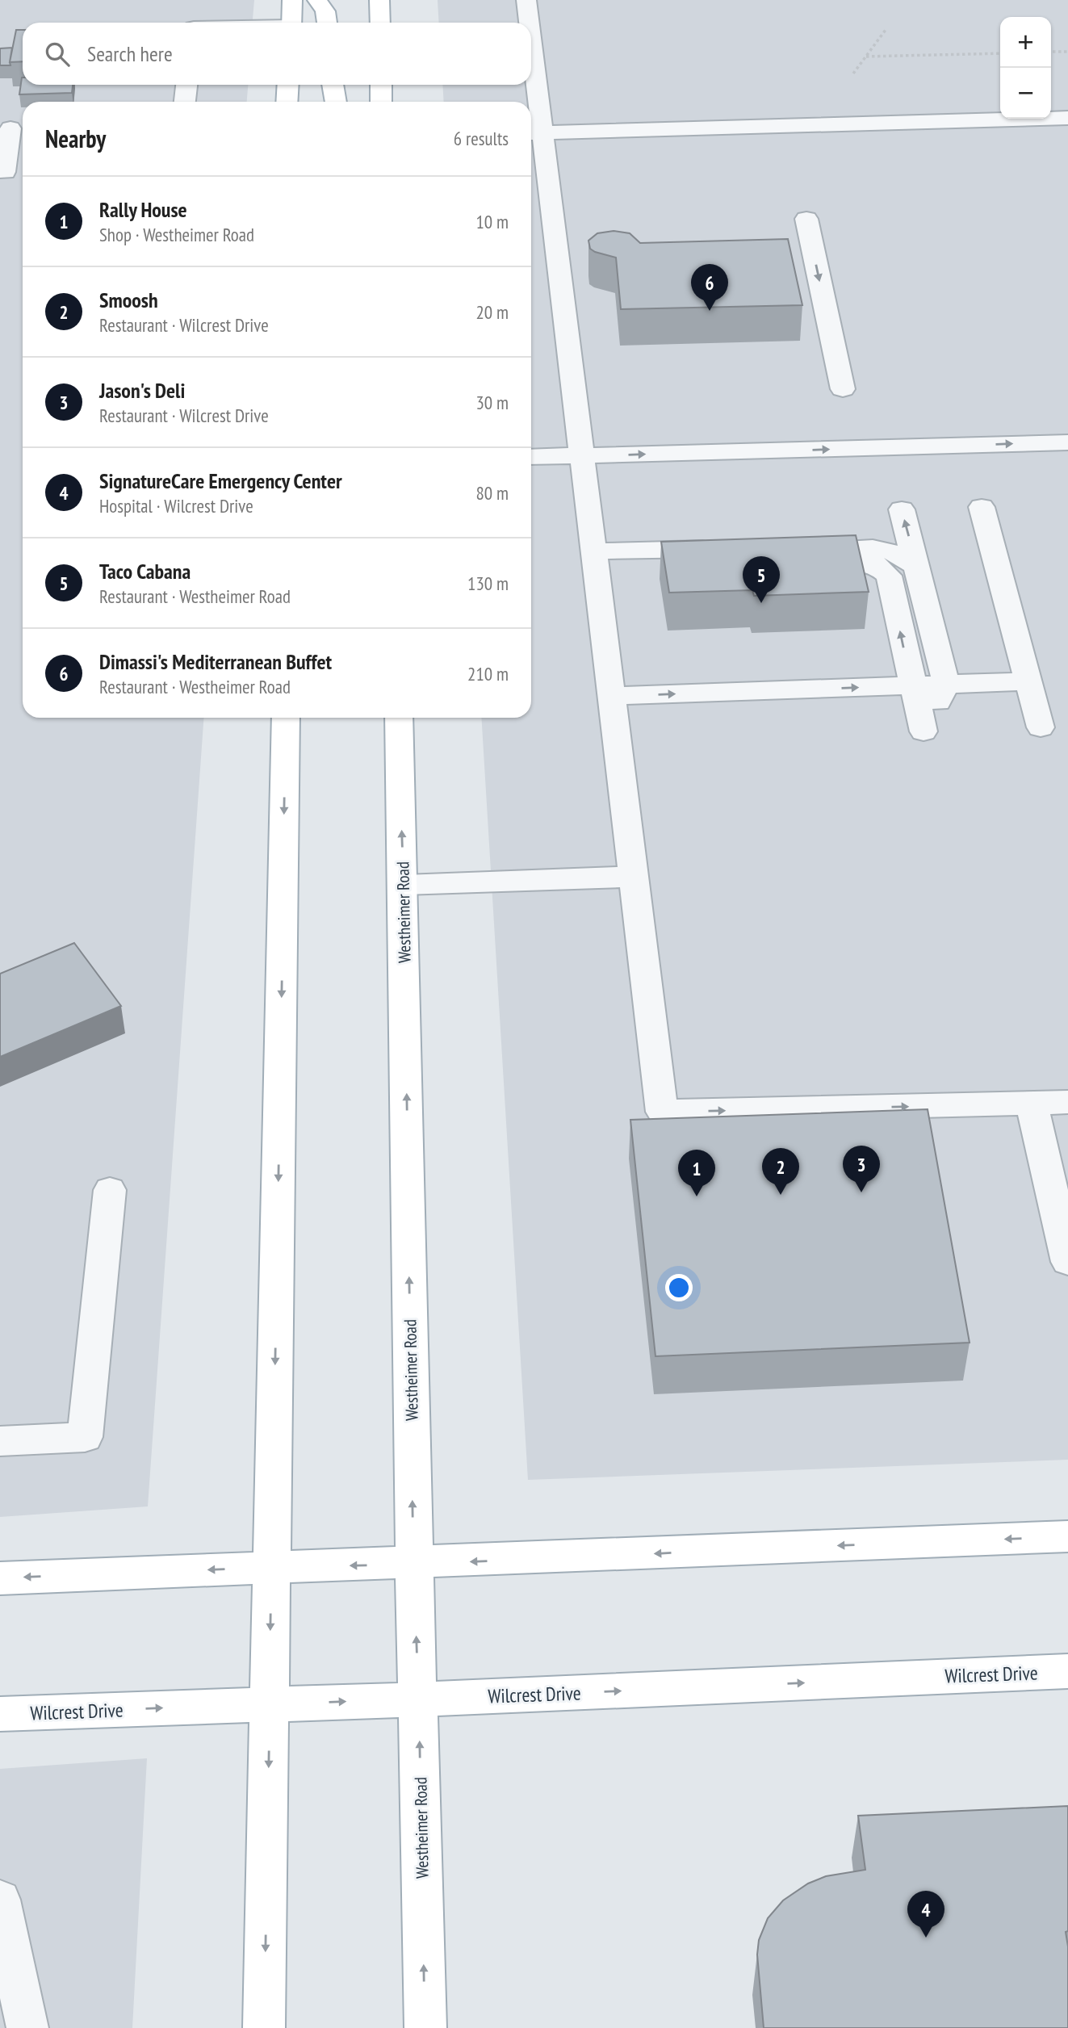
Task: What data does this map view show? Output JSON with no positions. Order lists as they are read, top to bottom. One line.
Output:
{"streets":{"main road":["Westheimer Road","Wilcrest Drive"]},"crossings":[["Westheimer Road","Wilcrest Drive"]],"page":{"map_buttons":["+","−"],"search":"Search here","heading":["Nearby","6 results"],"list":[{"mark":"1","name":"Rally House","note":"Shop · Westheimer Road","value":"10 m"},{"mark":"2","name":"Smoosh","note":"Restaurant · Wilcrest Drive","value":"20 m"},{"mark":"3","name":"Jason's Deli","note":"Restaurant · Wilcrest Drive","value":"30 m"},{"mark":"4","name":"SignatureCare Emergency Center","note":"Hospital · Wilcrest Drive","value":"80 m"},{"mark":"5","name":"Taco Cabana","note":"Restaurant · Westheimer Road","value":"130 m"},{"mark":"6","name":"Dimassi's Mediterranean Buffet","note":"Restaurant · Westheimer Road","value":"210 m"}],"pins":["6","5","3","2","1","4"]}}
